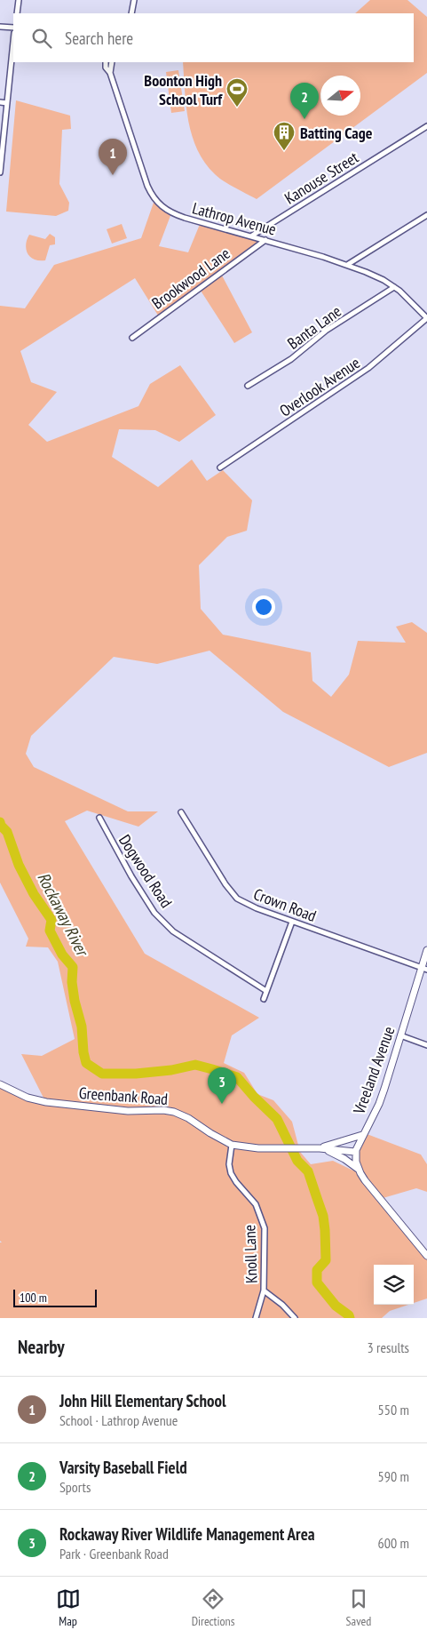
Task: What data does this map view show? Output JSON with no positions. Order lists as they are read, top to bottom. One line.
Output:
{"streets":{"street":["Kanouse Street","Lathrop Avenue","Brookwood Lane","Banta Lane","Overlook Avenue","Dogwood Road","Crown Road","Vreeland Avenue","Greenbank Road","Knoll Lane"]},"crossings":[["Kanouse Street","Lathrop Avenue"],["Lathrop Avenue","Brookwood Lane"],["Lathrop Avenue","Banta Lane"],["Lathrop Avenue","Overlook Avenue"],["Crown Road","Vreeland Avenue"],["Vreeland Avenue","Greenbank Road"],["Greenbank Road","Knoll Lane"]],"water":["Rockaway River"],"places":{"sports":["Boonton High School Turf"],"building":["Batting Cage"]},"scale_bar":"100 m","north":"right","page":{"search":"Search here","pins":["2","1","3"],"scale":"100 m","heading":["Nearby","3 results"],"list":[{"mark":"1","name":"John Hill Elementary School","note":"School · Lathrop Avenue","value":"550 m"},{"mark":"2","name":"Varsity Baseball Field","note":"Sports","value":"590 m"},{"mark":"3","name":"Rockaway River Wildlife Management Area","note":"Park · Greenbank Road","value":"600 m"}],"nav":["Map","Directions","Saved"]}}
